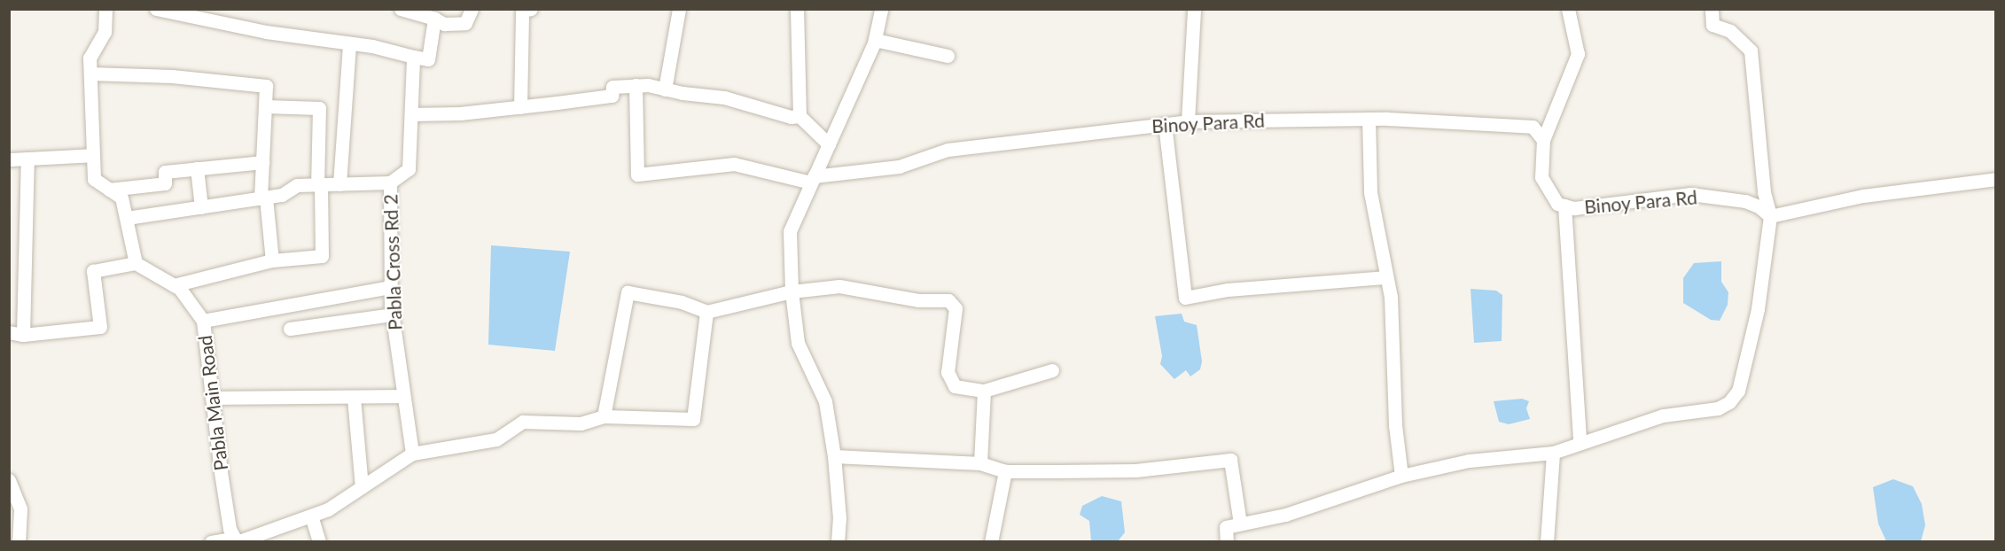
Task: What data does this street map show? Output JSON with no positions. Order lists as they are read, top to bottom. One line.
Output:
{"streets":{"street":["Binoy Para Rd","Pabla Cross Rd 2","Pabla Main Road"]}}
